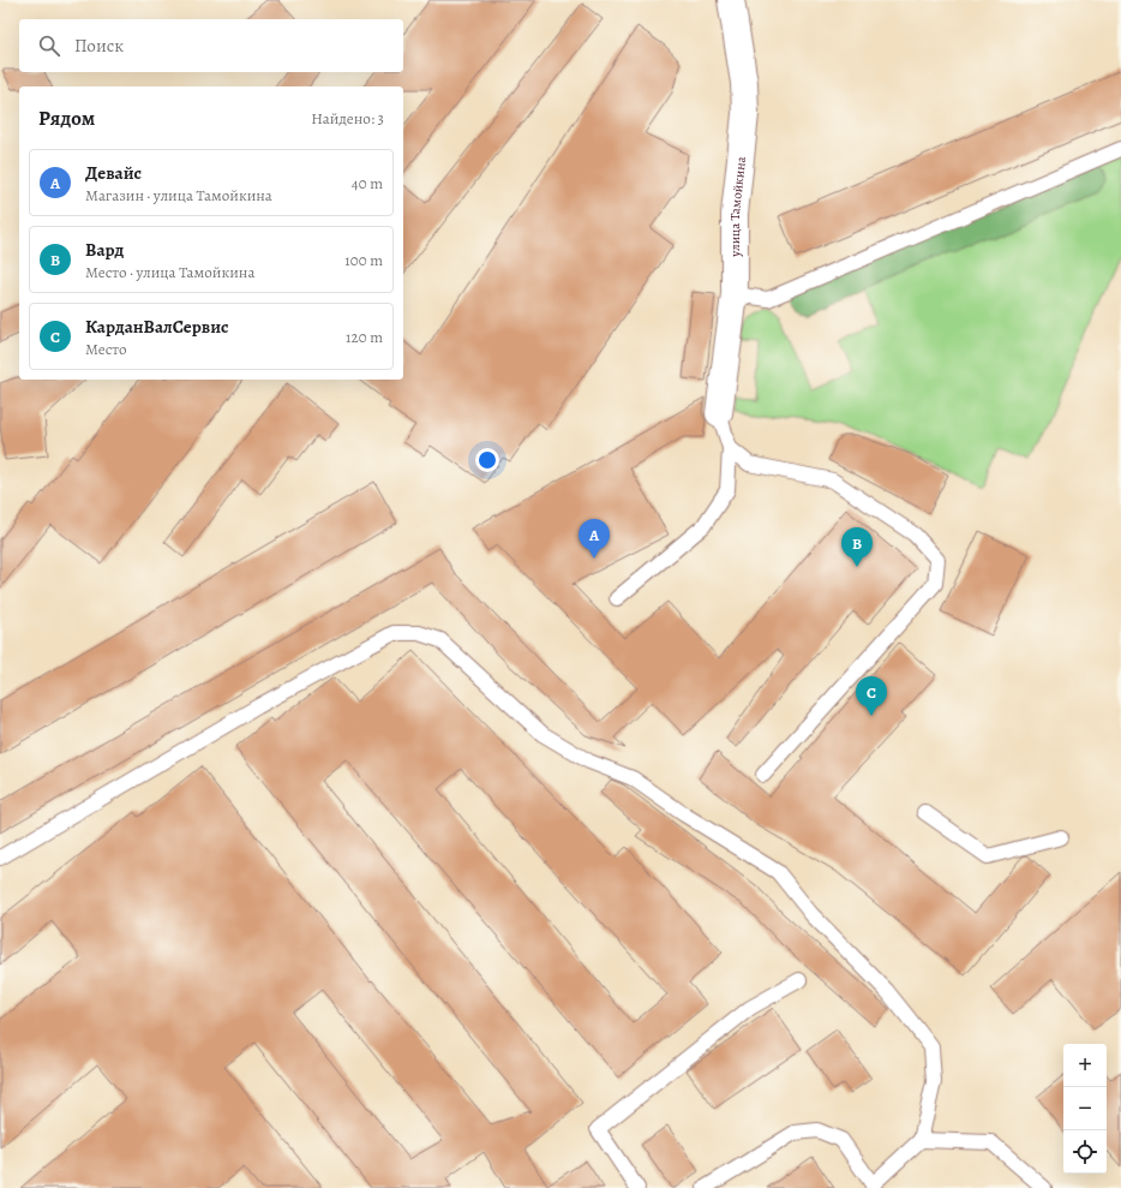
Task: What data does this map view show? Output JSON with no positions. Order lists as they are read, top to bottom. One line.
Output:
{"streets":{"street":["улица Тамойкина"]},"page":{"search":"Поиск","heading":["Рядом","Найдено: 3"],"list":[{"mark":"A","name":"Девайс","note":"Магазин · улица Тамойкина","value":"40 m"},{"mark":"B","name":"Вард","note":"Место · улица Тамойкина","value":"100 m"},{"mark":"C","name":"КарданВалСервис","note":"Место","value":"120 m"}],"pins":["A","B","C"],"map_buttons":["+","−"]}}
